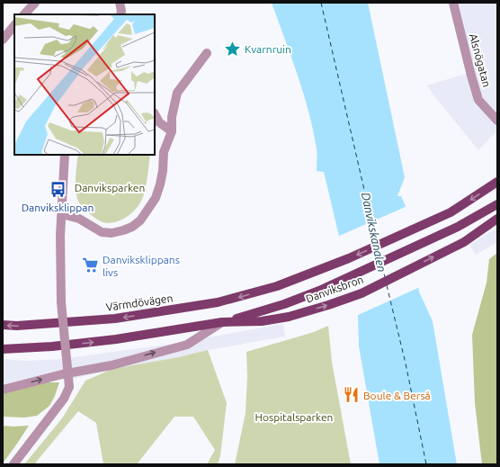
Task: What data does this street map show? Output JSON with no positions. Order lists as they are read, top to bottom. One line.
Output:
{"streets":{"main road":["Danviksbron","Värmdövägen"],"street":["Alsnögatan"]},"water":["Danvikskanalen"],"parks":["Danviksparken","Hospitalsparken"],"places":{"place":["Kvarnruin"],"bus stop":["Danviksklippan"],"supermarket":["Danviksklippans livs"],"restaurant":["Boule & Berså"]}}
